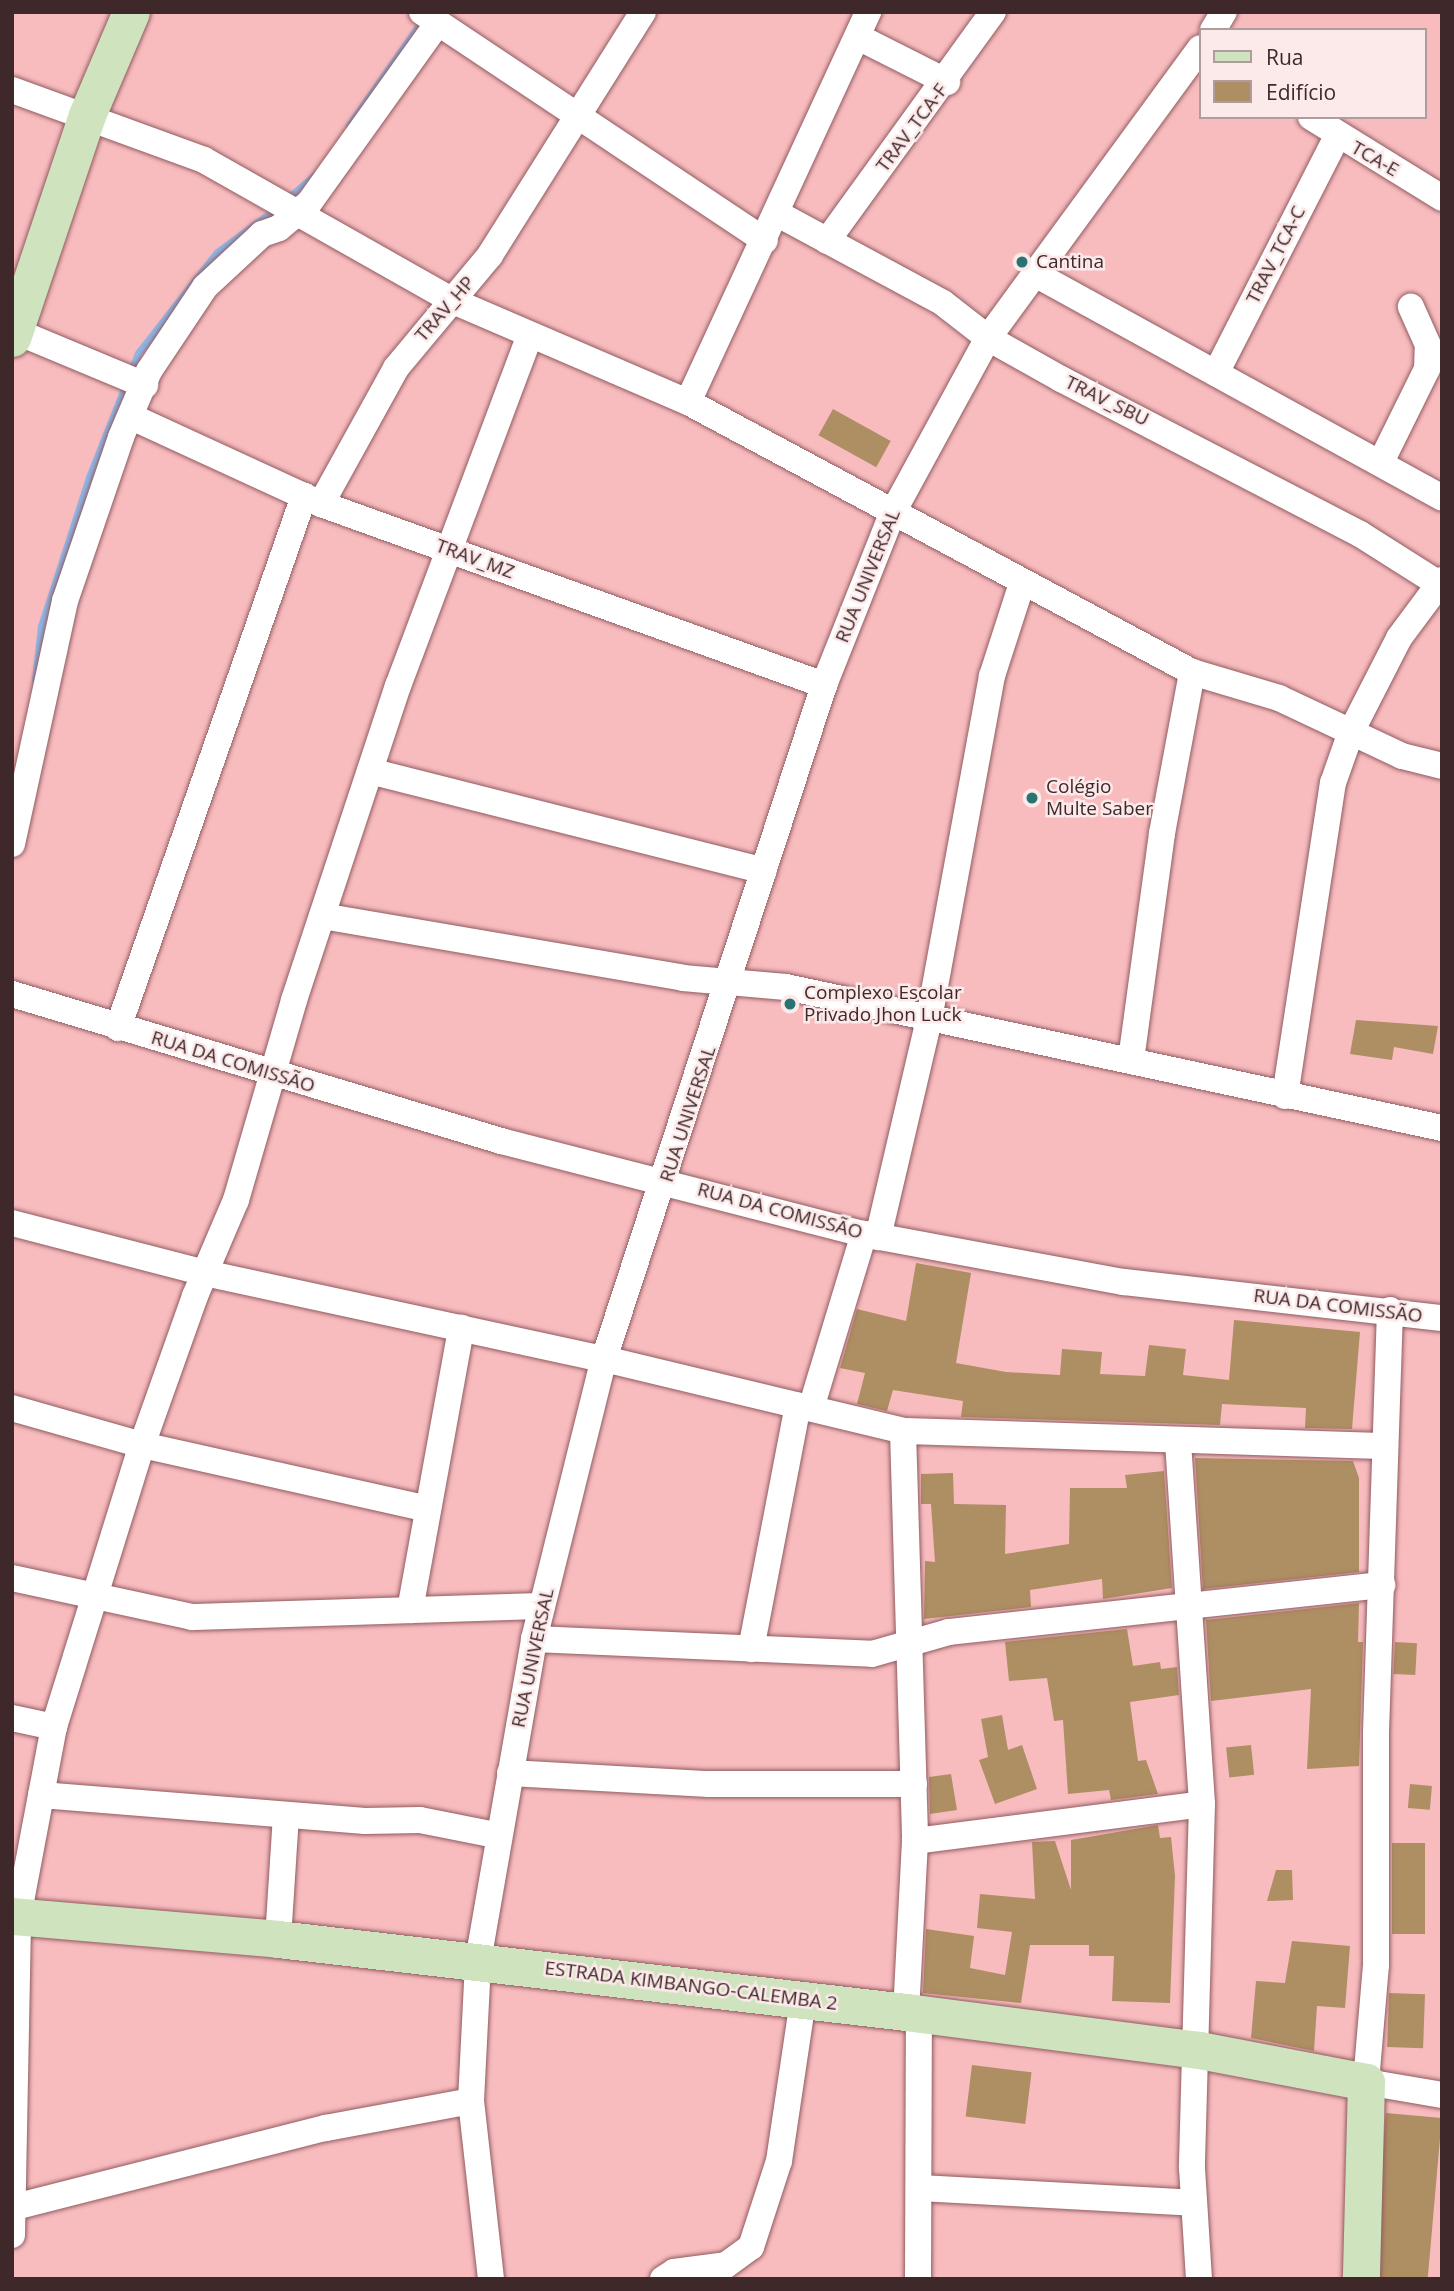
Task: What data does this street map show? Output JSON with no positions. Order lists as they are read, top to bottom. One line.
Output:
{"streets":{"main road":["ESTRADA KIMBANGO-CALEMBA 2"],"street":["TRAV_TCA-F","TCA-E","TRAV_TCA-C","TRAV_HP","TRAV_SBU","TRAV_MZ","RUA UNIVERSAL","RUA DA COMISSÃO"]},"crossings":[["TRAV_TCA-F","TRAV_SBU"],["TCA-E","TRAV_TCA-C"],["TRAV_HP","TRAV_MZ"],["TRAV_HP","RUA DA COMISSÃO"],["TRAV_SBU","RUA UNIVERSAL"],["TRAV_MZ","RUA UNIVERSAL"],["RUA UNIVERSAL","RUA DA COMISSÃO"],["RUA UNIVERSAL","ESTRADA KIMBANGO-CALEMBA 2"]],"places":["Cantina","Colégio Multe Saber","Complexo Escolar Privado Jhon Luck"],"legend":["Rua","Edifício"]}
